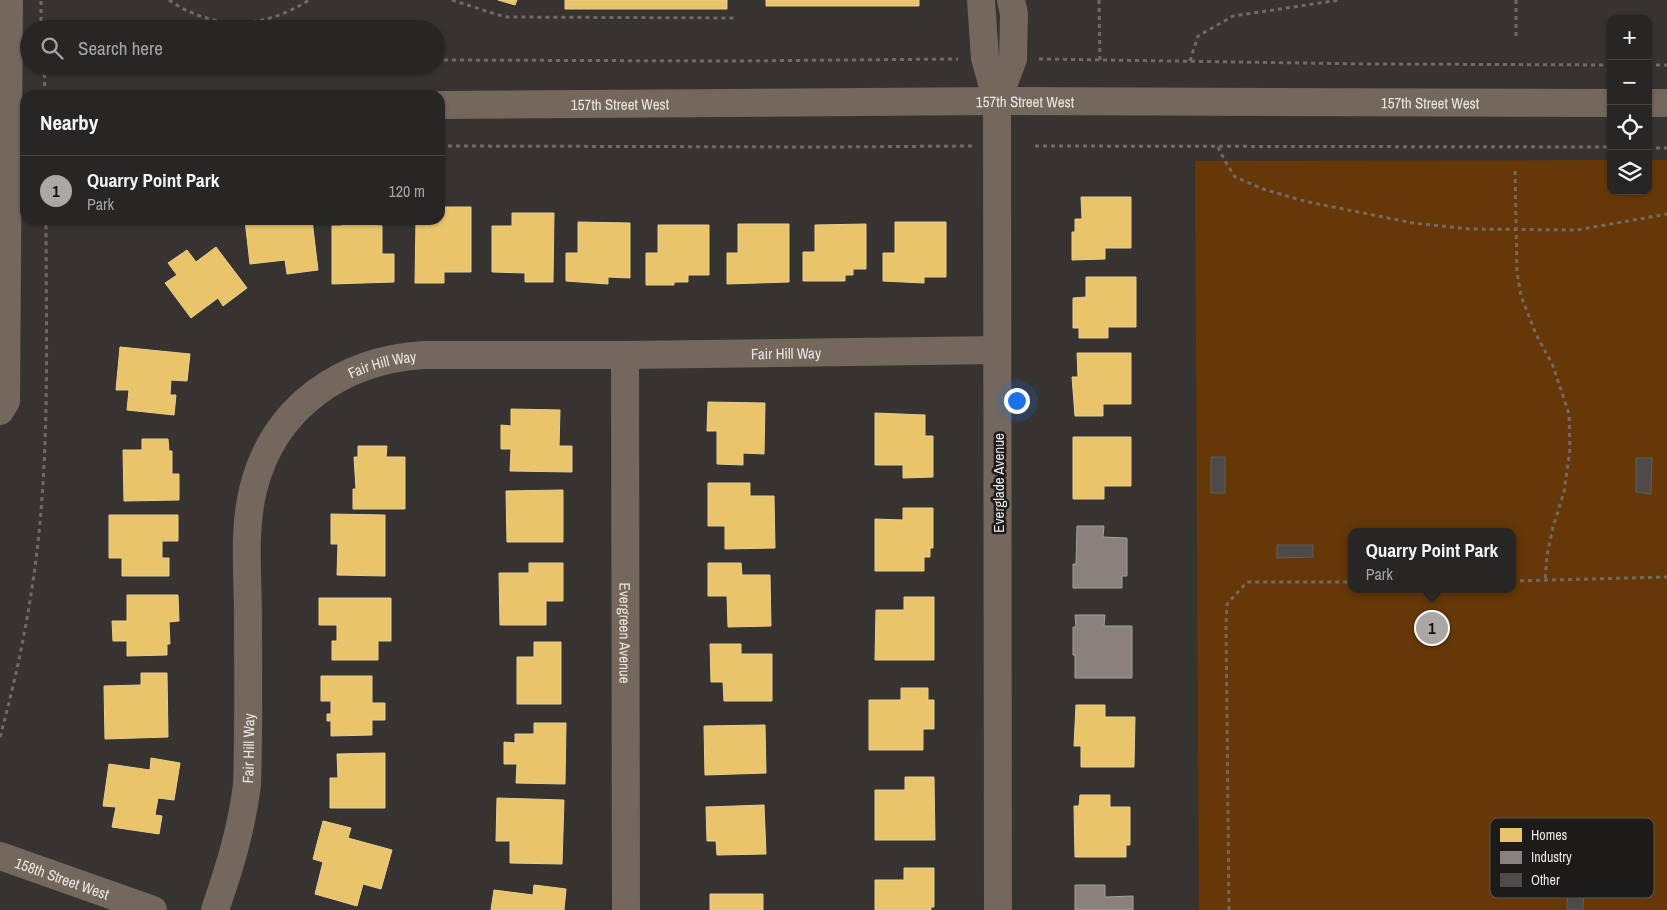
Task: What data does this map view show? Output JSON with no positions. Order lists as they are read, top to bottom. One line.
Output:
{"streets":{"street":["157th Street West","Fair Hill Way","Everglade Avenue","Evergreen Avenue","158th Street West"]},"crossings":[["157th Street West","Everglade Avenue"],["Fair Hill Way","Everglade Avenue"],["Fair Hill Way","Evergreen Avenue"]],"legend":["Homes","Industry","Other"],"page":{"map_buttons":["+","−"],"search":"Search here","heading":"Nearby","list":[{"mark":"1","name":"Quarry Point Park","note":"Park","value":"120 m"}],"popup":["Quarry Point Park","Park"],"pins":"1"}}
